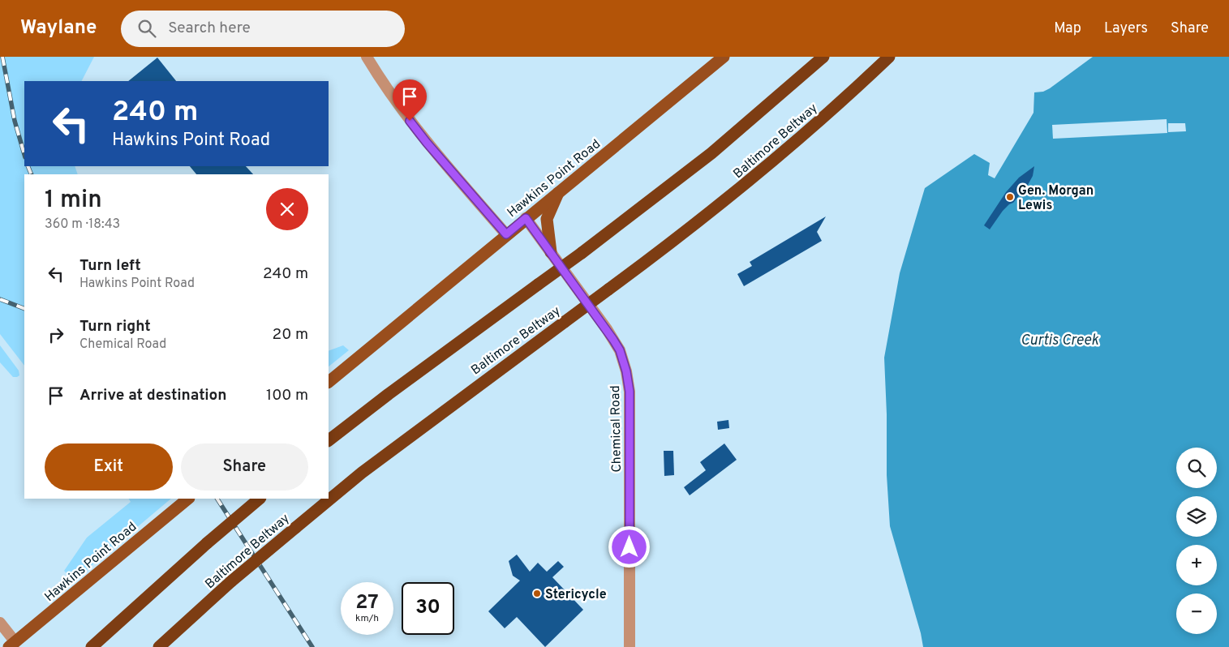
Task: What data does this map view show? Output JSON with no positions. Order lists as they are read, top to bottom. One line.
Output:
{"streets":{"highway":["Baltimore Beltway"],"main road":["Hawkins Point Road"],"street":["Chemical Road"]},"crossings":[["Hawkins Point Road","Chemical Road"]],"water":["Curtis Creek"],"places":["Gen. Morgan Lewis","Stericycle"],"page":{"header":"Waylane","search":"Search here","nav":["Map","Layers","Share"],"turn":["240 m","Hawkins Point Road"],"heading":["1 min","360 m · 18:43"],"list":[{"name":"Turn left","note":"Hawkins Point Road","value":"240 m"},{"name":"Turn right","note":"Chemical Road","value":"20 m"},{"name":"Arrive at destination","value":"100 m"}],"buttons":["Exit","Share"],"map_buttons":["+","−"],"speed":"27 km/h","limit":"30"}}
